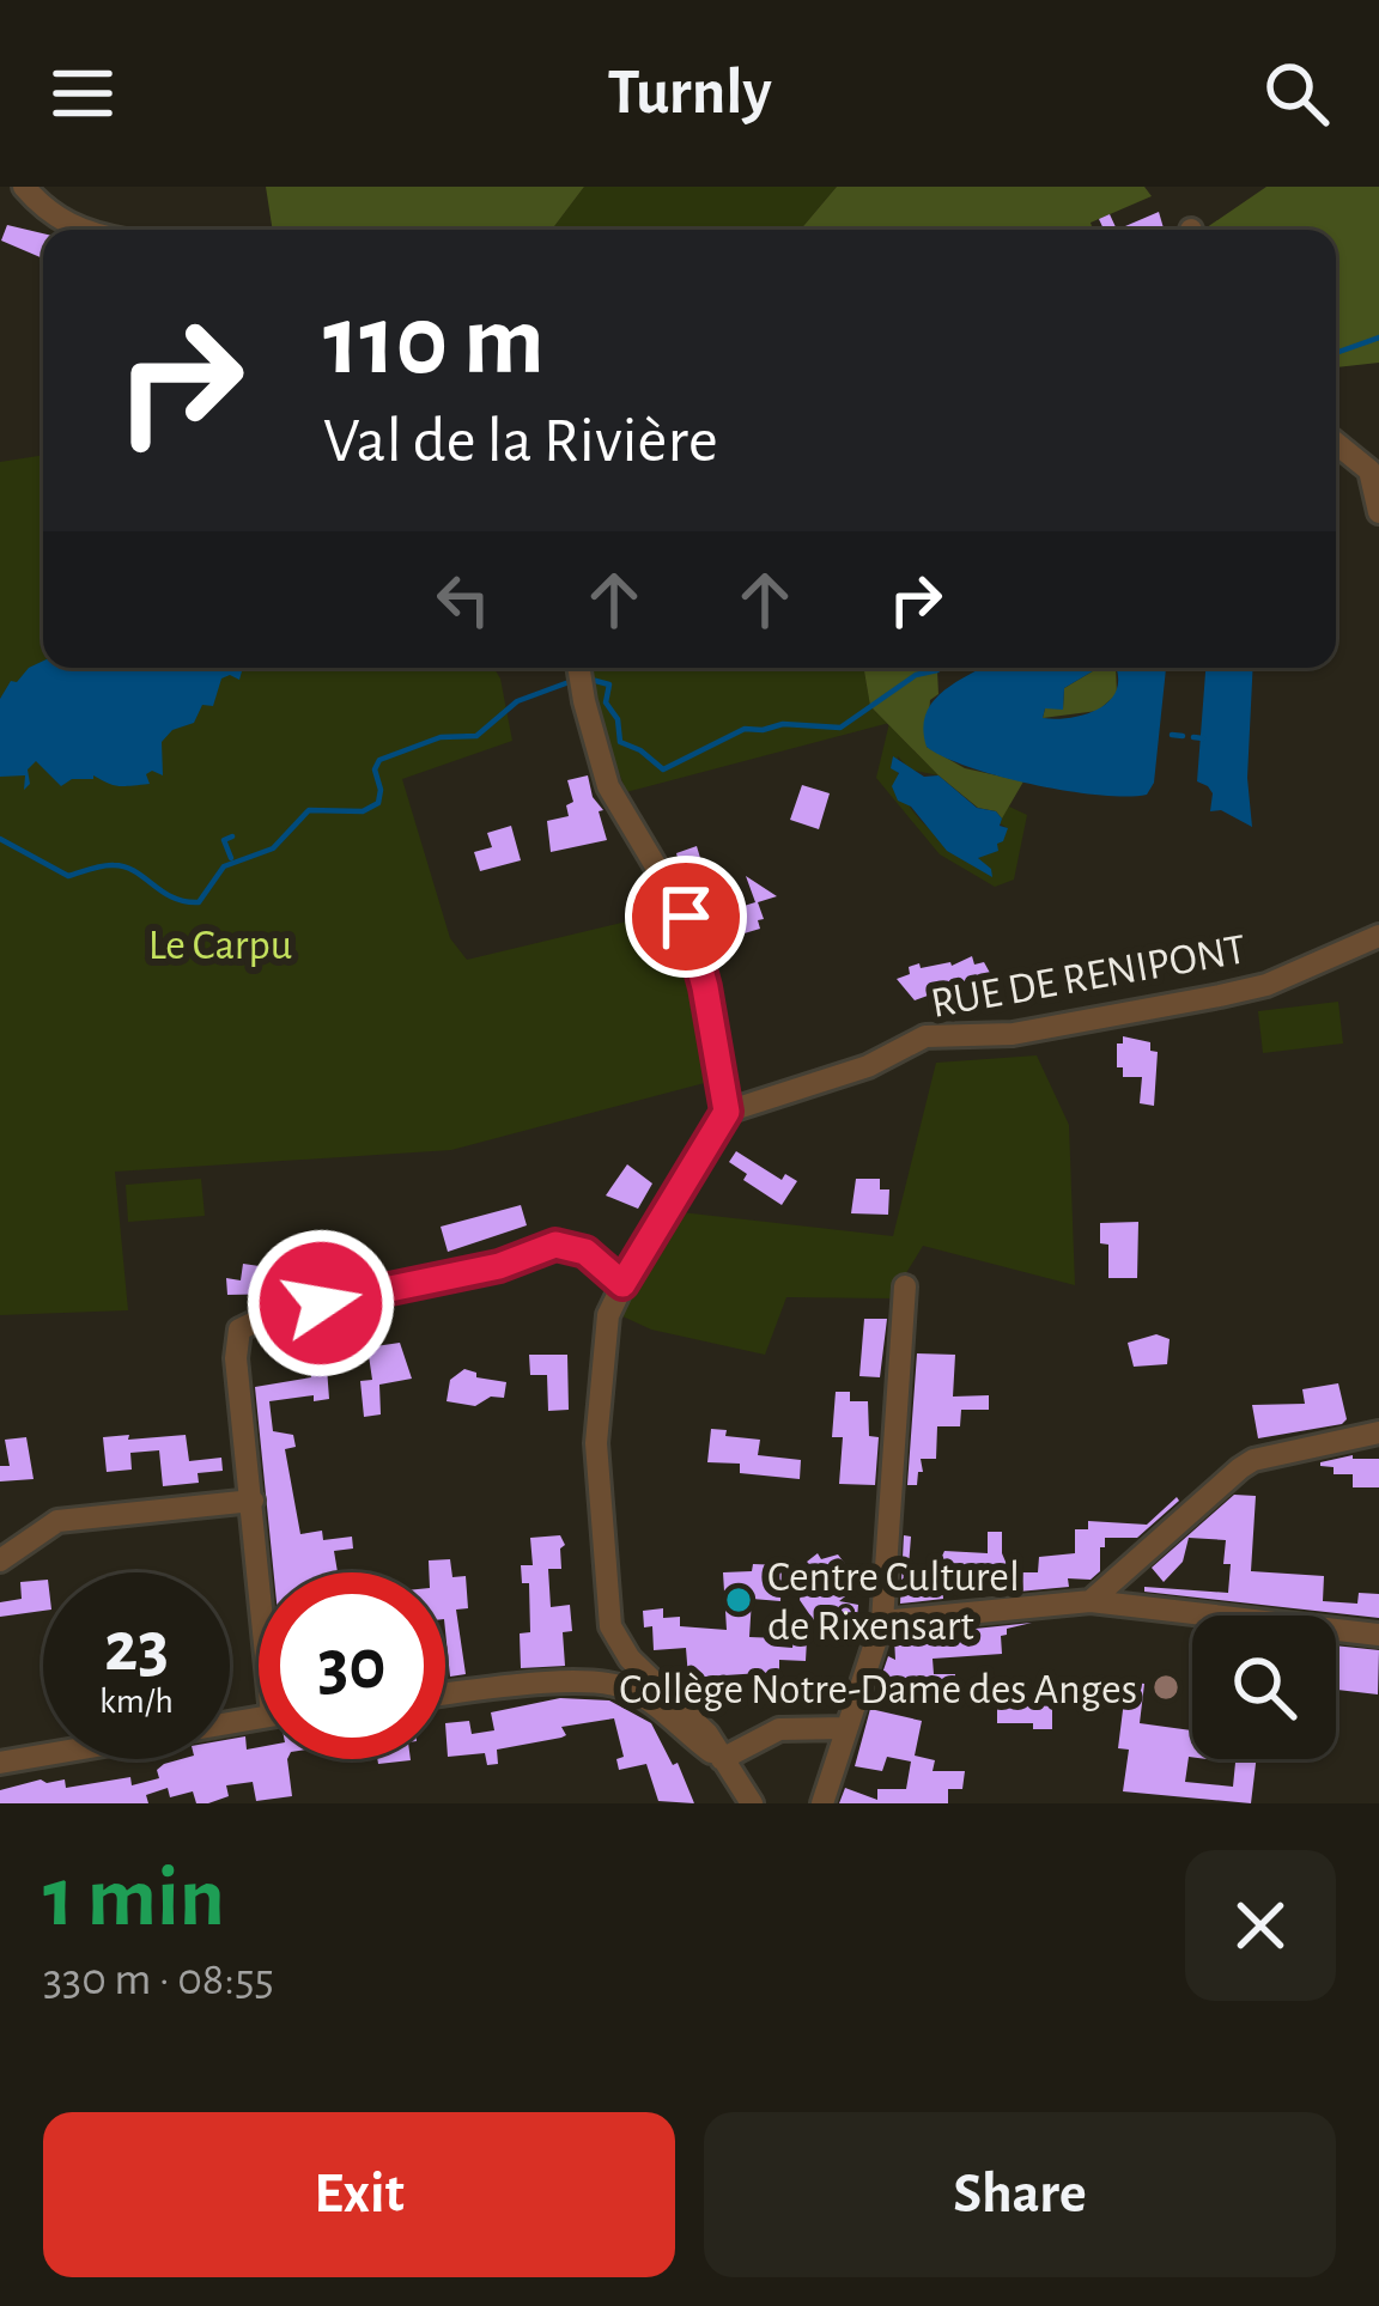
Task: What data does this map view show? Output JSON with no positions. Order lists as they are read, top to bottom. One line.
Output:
{"streets":{"street":["RUE DE RENIPONT"]},"parks":["Le Carpu"],"places":["Centre Culturel de Rixensart","Collège Notre-Dame des Anges"],"page":{"header":"Turnly","turn":["110 m","Val de la Rivière"],"speed":"23 km/h","limit":"30","heading":["1 min","330 m · 08:55"],"buttons":["Exit","Share"]}}
